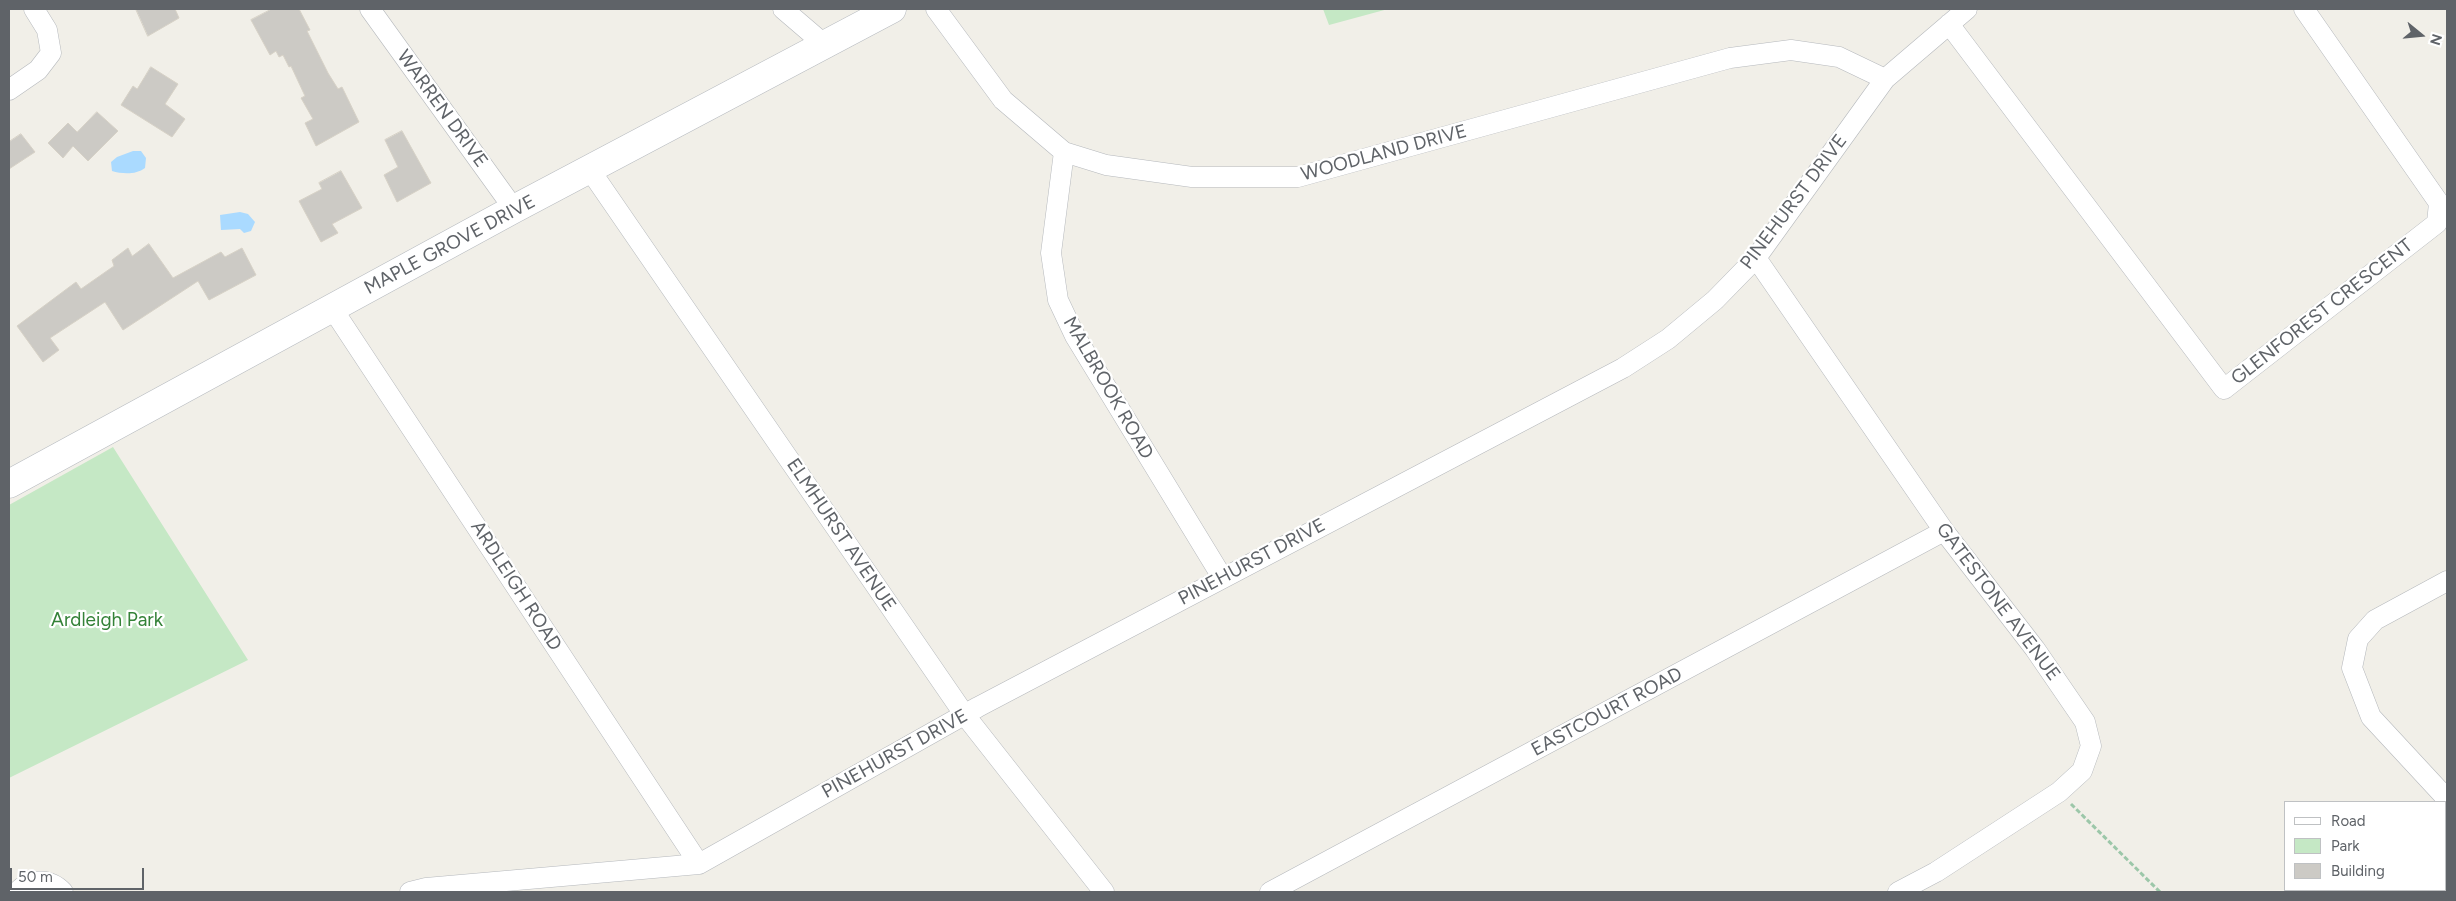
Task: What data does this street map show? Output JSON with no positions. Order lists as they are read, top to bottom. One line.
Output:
{"streets":{"street":["WARREN DRIVE","WOODLAND DRIVE","PINEHURST DRIVE","MAPLE GROVE DRIVE","GLENFOREST CRESCENT","MALBROOK ROAD","ELMHURST AVENUE","ARDLEIGH ROAD","GATESTONE AVENUE","EASTCOURT ROAD"]},"crossings":[["WARREN DRIVE","MAPLE GROVE DRIVE"],["WOODLAND DRIVE","PINEHURST DRIVE"],["WOODLAND DRIVE","MALBROOK ROAD"],["PINEHURST DRIVE","GLENFOREST CRESCENT"],["PINEHURST DRIVE","MALBROOK ROAD"],["PINEHURST DRIVE","ELMHURST AVENUE"],["PINEHURST DRIVE","ARDLEIGH ROAD"],["PINEHURST DRIVE","GATESTONE AVENUE"],["MAPLE GROVE DRIVE","ELMHURST AVENUE"],["MAPLE GROVE DRIVE","ARDLEIGH ROAD"],["GATESTONE AVENUE","EASTCOURT ROAD"]],"parks":["Ardleigh Park"],"legend":["Road","Park","Building"],"scale_bar":"50 m","north":"right"}
